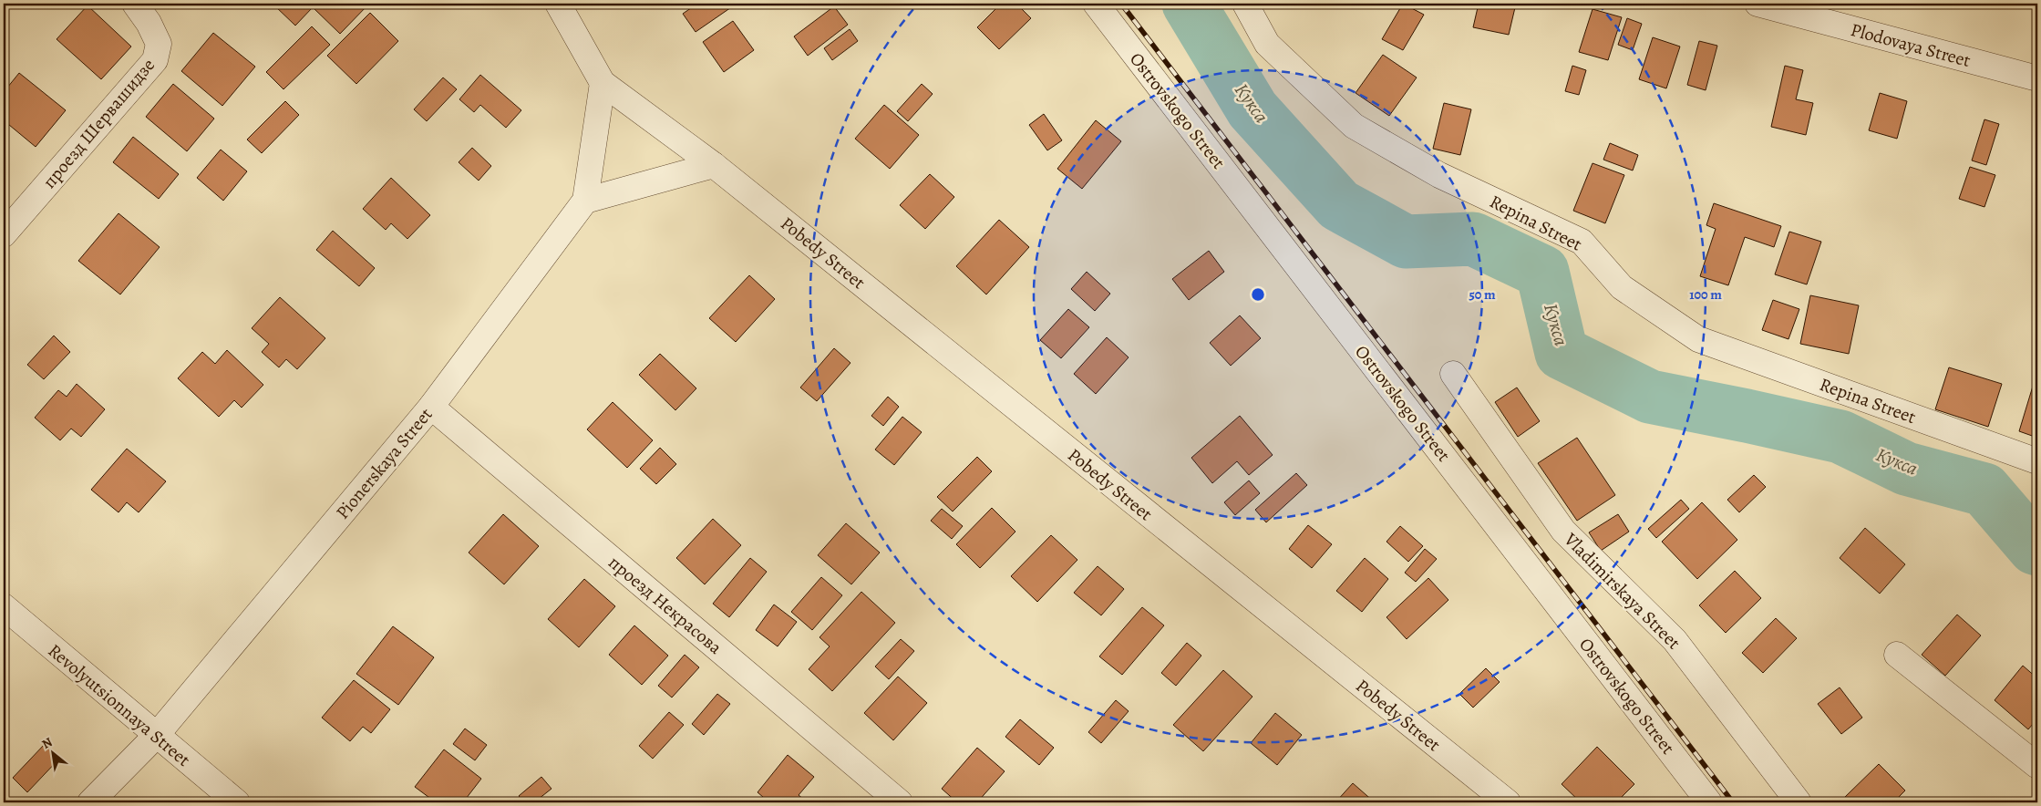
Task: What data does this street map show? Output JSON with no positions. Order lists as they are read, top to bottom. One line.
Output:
{"streets":{"street":["Plodovaya Street","Ostrovskogo Street","проезд Шервашидзе","Repina Street","Pobedy Street","Pionerskaya Street","Vladimirskaya Street","проезд Некрасова","Revolyutsionnaya Street"]},"crossings":[["Pobedy Street","Pionerskaya Street"],["Pionerskaya Street","проезд Некрасова"],["Pionerskaya Street","Revolyutsionnaya Street"]],"water":["Кукса"],"north":"top left","rings":["50 m","100 m"]}
